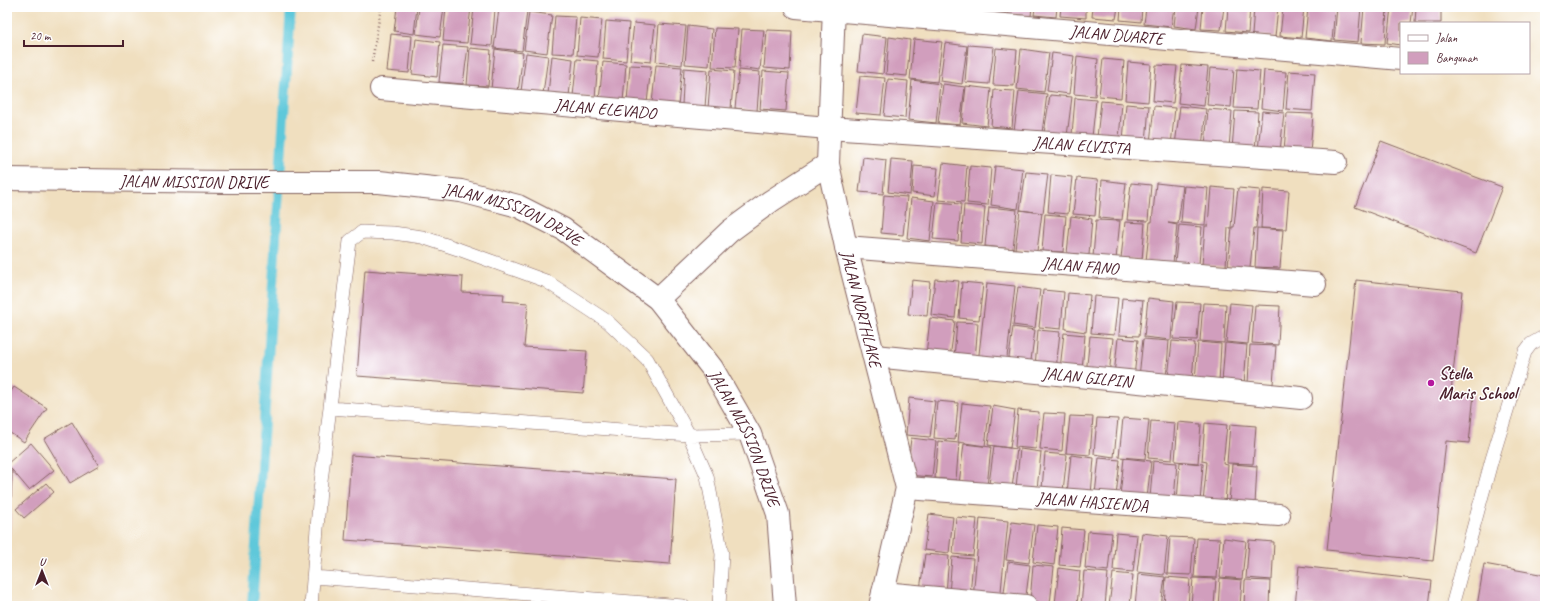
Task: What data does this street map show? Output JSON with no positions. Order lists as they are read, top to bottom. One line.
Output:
{"streets":{"street":["JALAN DUARTE","JALAN ELEVADO","JALAN ELVISTA","JALAN MISSION DRIVE","JALAN FANO","JALAN NORTHLAKE","JALAN GILPIN","JALAN HASIENDA"]},"crossings":[["JALAN DUARTE","JALAN NORTHLAKE"],["JALAN ELEVADO","JALAN ELVISTA"],["JALAN ELEVADO","JALAN NORTHLAKE"],["JALAN ELVISTA","JALAN NORTHLAKE"],["JALAN FANO","JALAN NORTHLAKE"],["JALAN NORTHLAKE","JALAN GILPIN"],["JALAN NORTHLAKE","JALAN HASIENDA"]],"places":["Stella Maris School"],"legend":["Jalan","Bangunan"],"scale_bar":"20 m","north":"top"}
